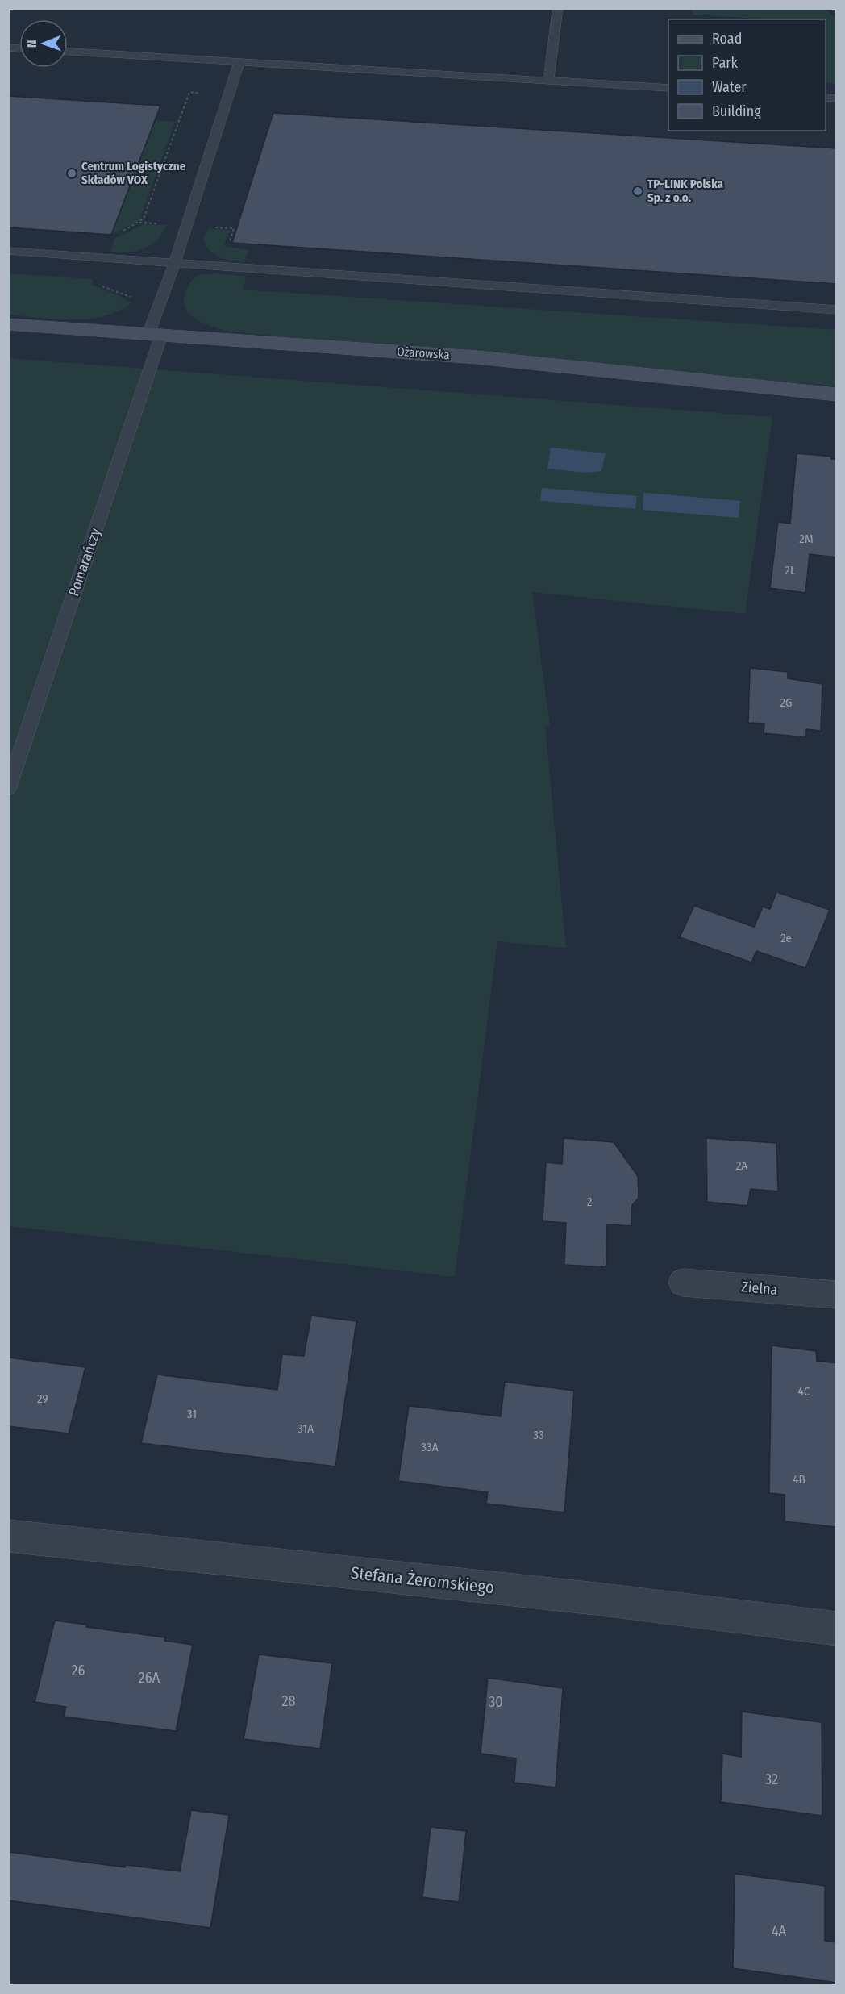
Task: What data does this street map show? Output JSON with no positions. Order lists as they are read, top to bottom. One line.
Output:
{"streets":{"main road":["Ożarowska"],"street":["Zielna","Stefana Żeromskiego"],"lane":["Pomarańczy"]},"crossings":[["Ożarowska","Pomarańczy"]],"places":["Centrum Logistyczne Składów VOX","TP-LINK Polska Sp. z o.o."],"house_numbers":["2M","2L","2G","2e","2A","2","4C","29","31","31A","33","33A","4B","26","26A","28","30","32","4A"],"legend":["Road","Park","Water","Building"],"north":"left"}
